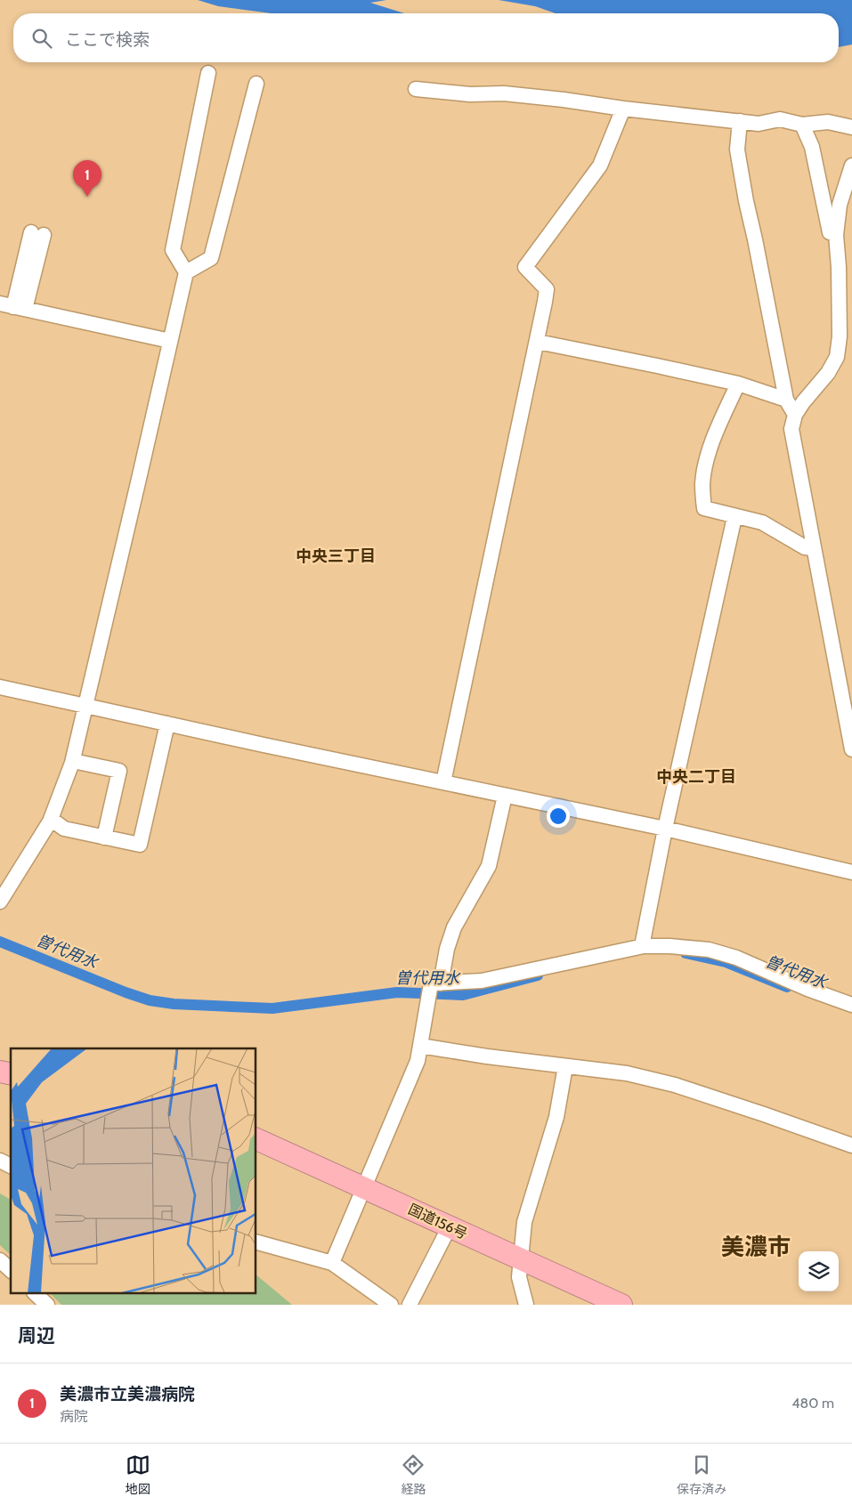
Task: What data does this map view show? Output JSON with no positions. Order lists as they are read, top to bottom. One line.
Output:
{"streets":{"highway":["国道156号"]},"districts":["中央三丁目","中央二丁目","美濃市"],"water":["曽代用水"],"page":{"search":"ここで検索","pins":"1","heading":"周辺","list":[{"mark":"1","name":"美濃市立美濃病院","note":"病院","value":"480 m"}],"nav":["地図","経路","保存済み"]}}
